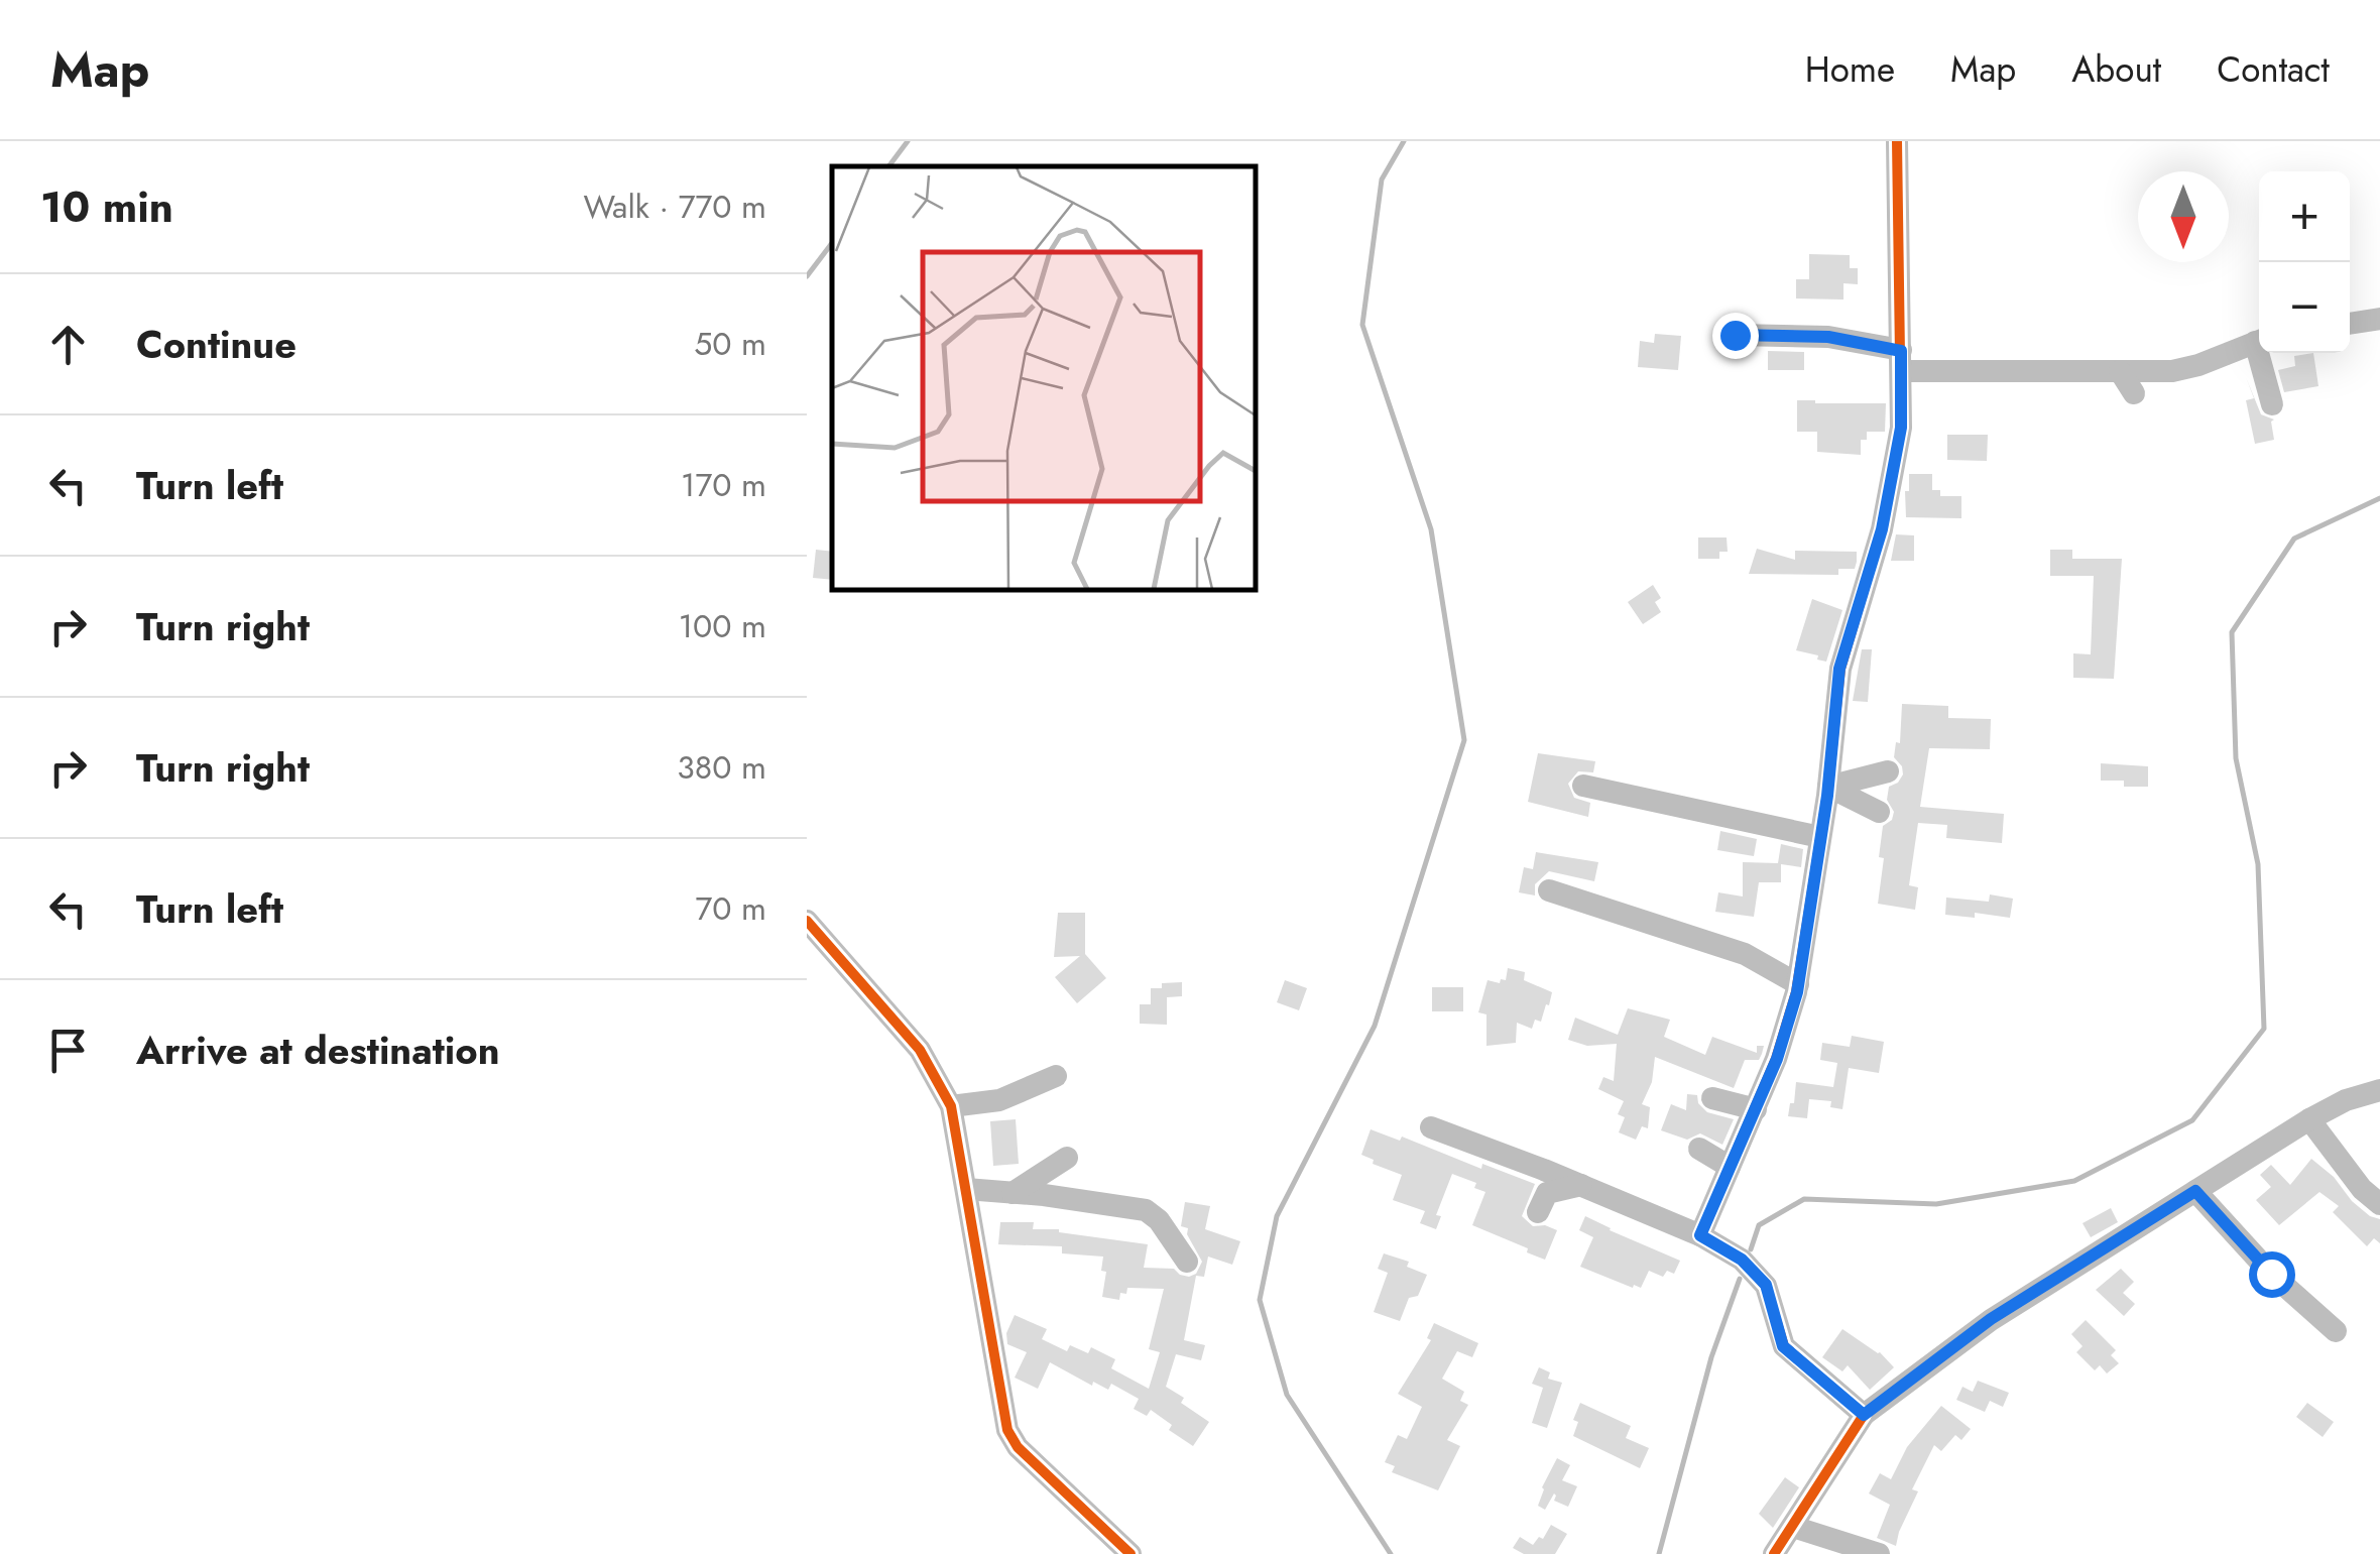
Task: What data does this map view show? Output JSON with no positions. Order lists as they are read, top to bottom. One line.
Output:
{"north":"bottom","page":{"header":"Map","nav":["Home","Map","About","Contact"],"heading":["10 min","Walk · 770 m"],"map_buttons":["+","−"],"list":[["Continue","50 m"],["Turn left","170 m"],["Turn right","100 m"],["Turn right","380 m"],["Turn left","70 m"],"Arrive at destination"]}}
